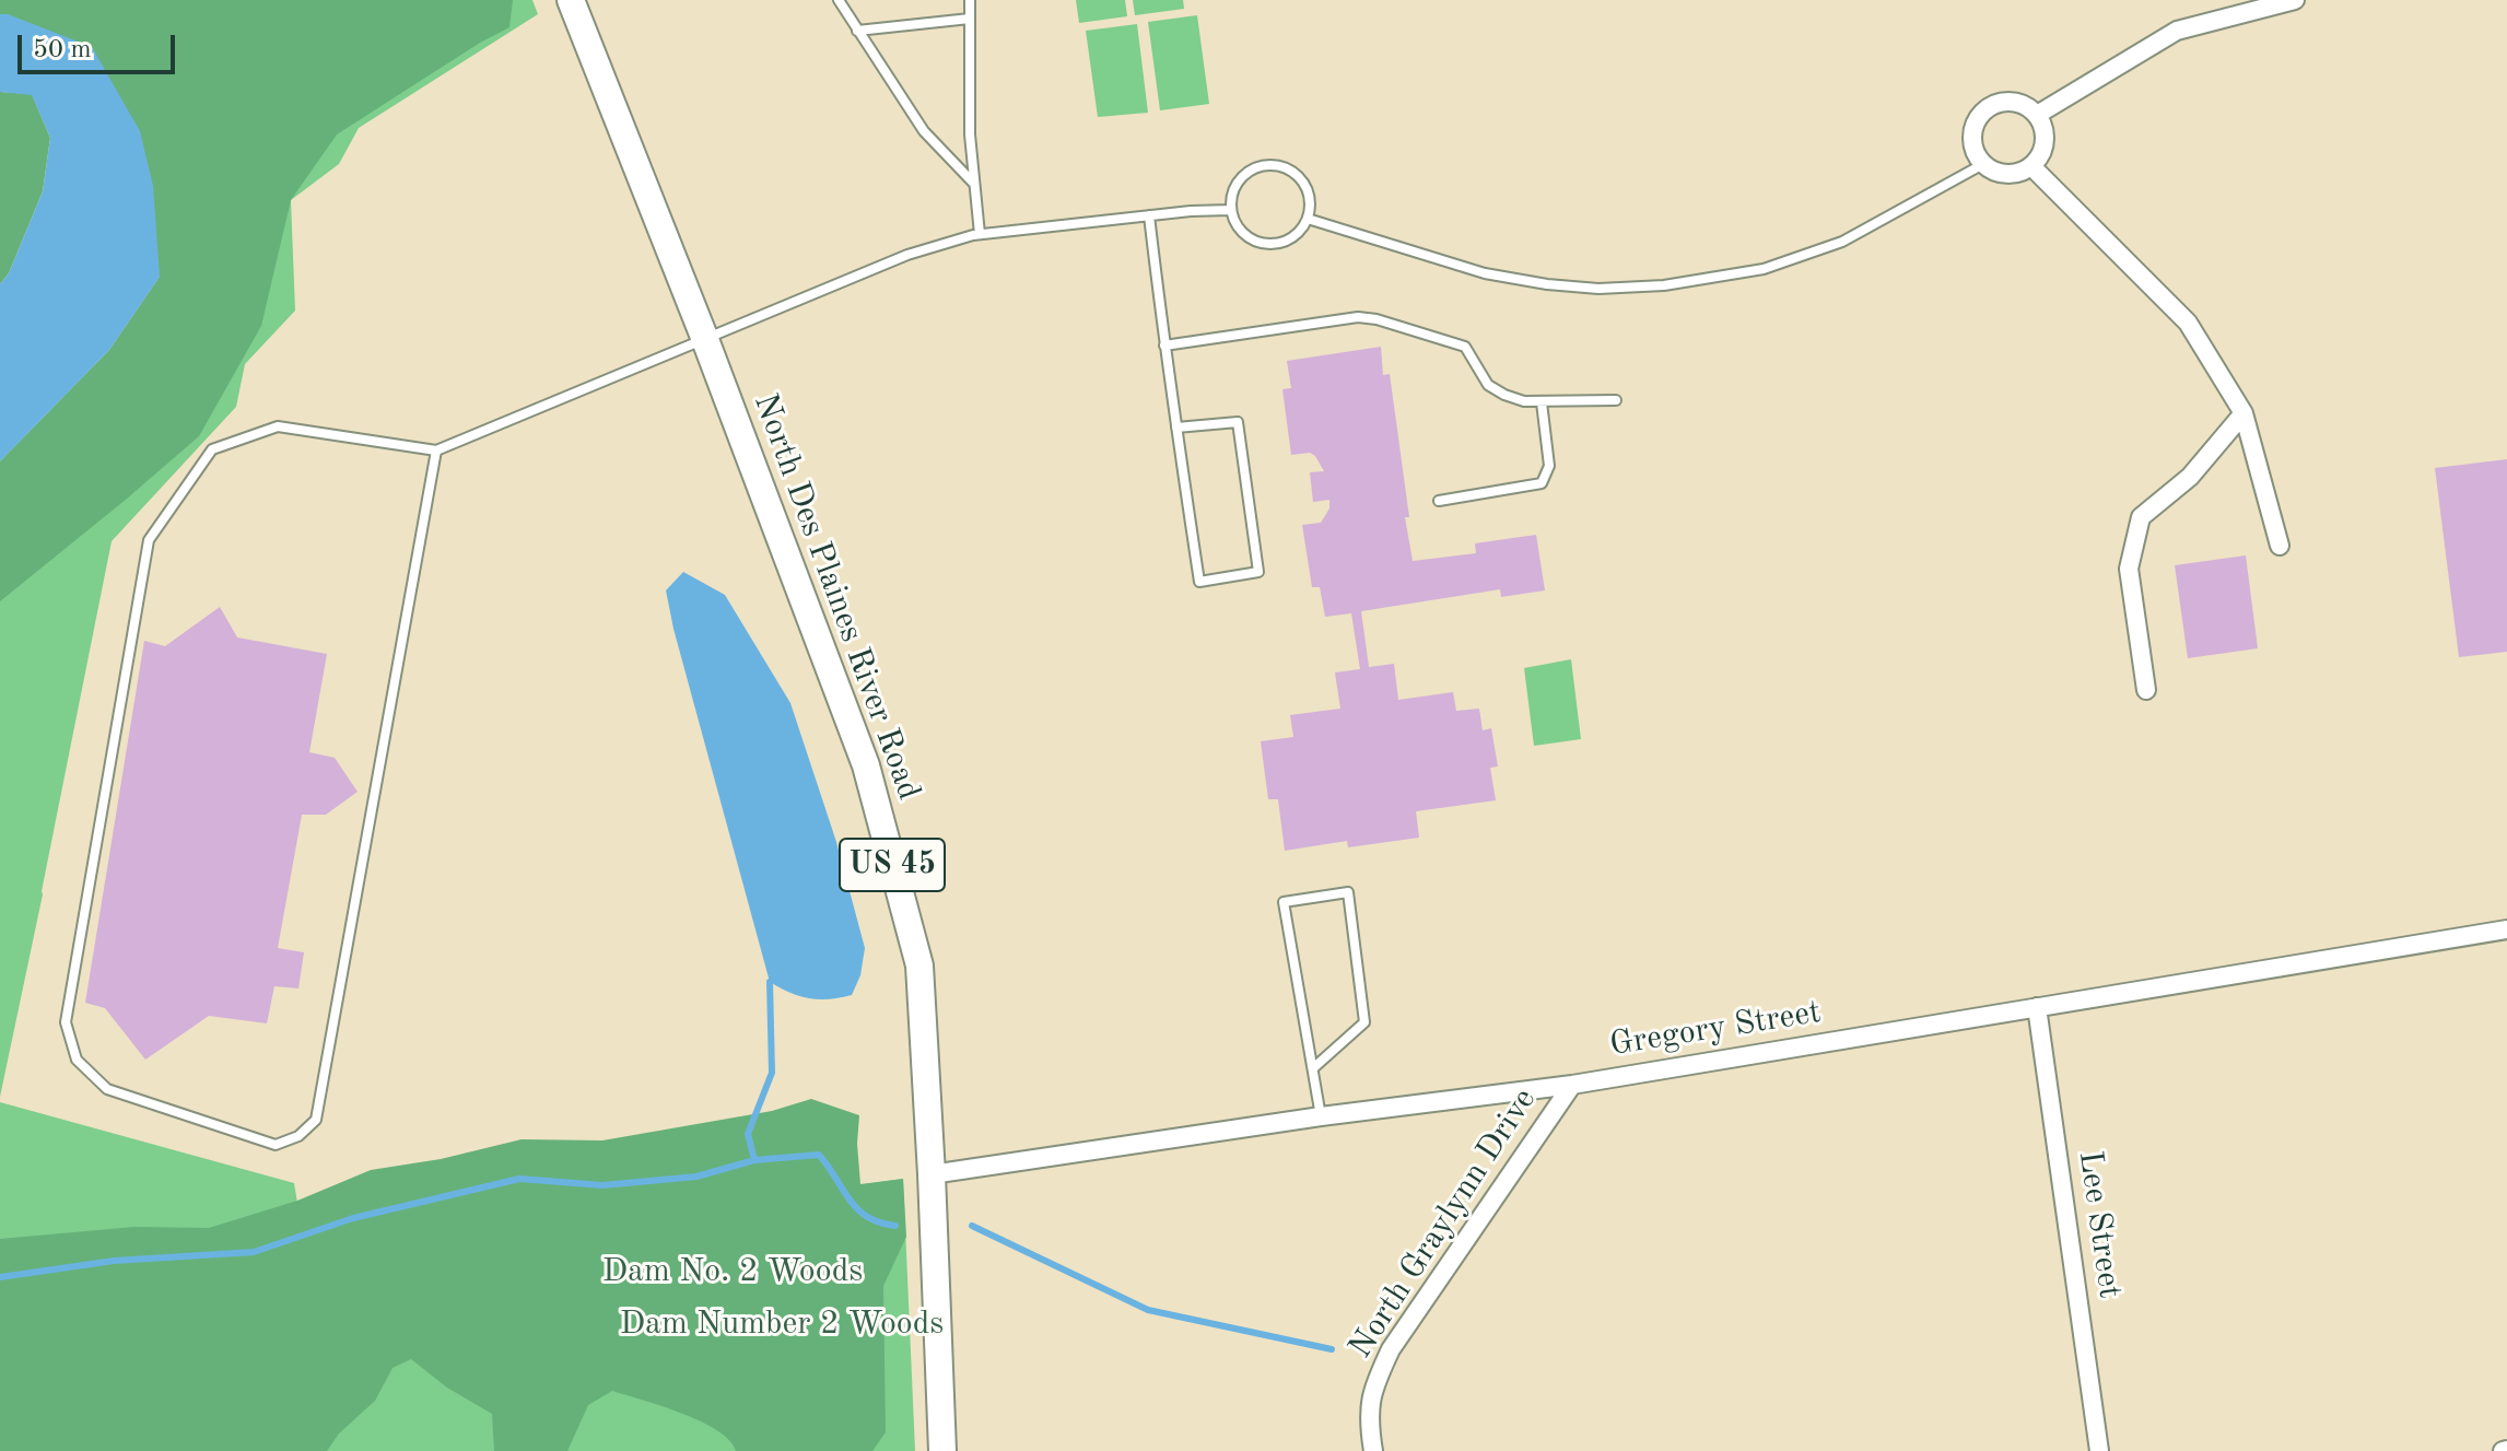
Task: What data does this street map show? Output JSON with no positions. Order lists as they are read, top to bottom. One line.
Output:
{"streets":{"main road":["North Des Plaines River Road","US 45"],"street":["Gregory Street","North Graylynn Drive","Lee Street"]},"crossings":[["North Des Plaines River Road","Gregory Street"],["Gregory Street","North Graylynn Drive"],["Gregory Street","Lee Street"]],"parks":["Dam No. 2 Woods","Dam Number 2 Woods"],"scale_bar":"50 m"}
